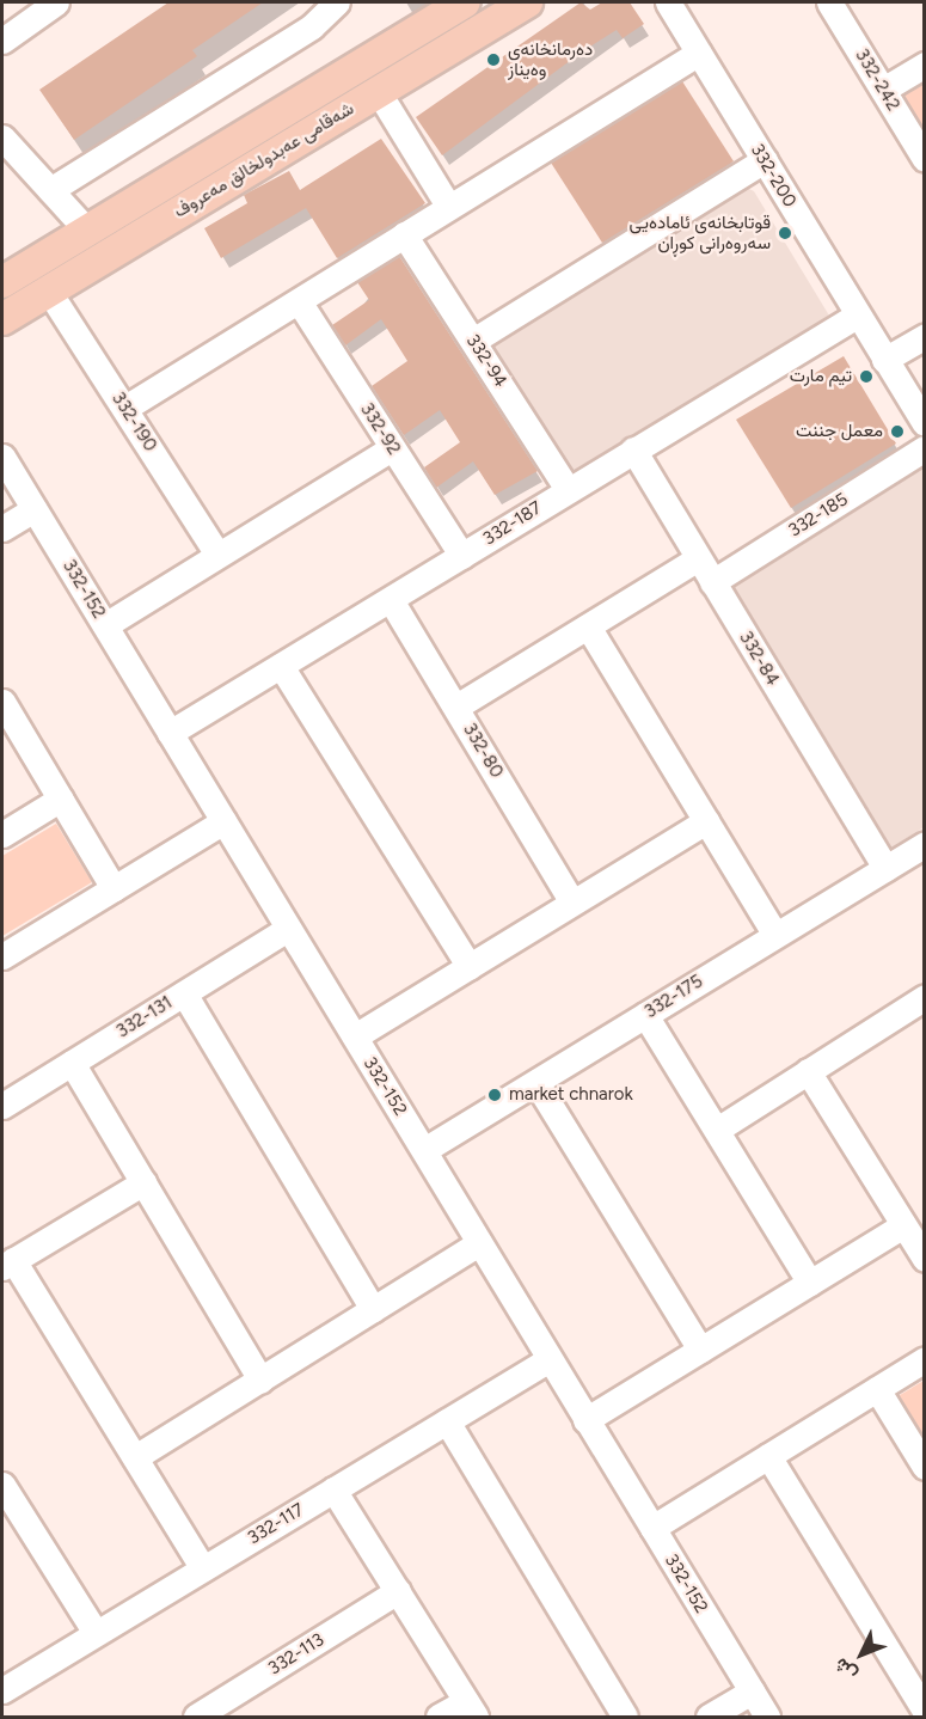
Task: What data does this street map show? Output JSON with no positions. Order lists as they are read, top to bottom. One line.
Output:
{"streets":{"main road":["شەقامی عەبدولخالق مەعروف"],"street":["332-242","332-200","332-94","332-190","332-92","332-185","332-187","332-152","332-84","332-80","332-175","332-131","332-117","332-113"]},"crossings":[["شەقامی عەبدولخالق مەعروف","332-190"],["332-200","332-187"],["332-94","332-187"],["332-92","332-187"],["332-185","332-84"],["332-187","332-152"],["332-187","332-84"],["332-187","332-80"],["332-152","332-175"],["332-152","332-131"],["332-152","332-117"],["332-84","332-175"]],"places":["دەرمانخانەی وەیناز","قوتابخانەی ئامادەیی سەروەرانی کوڕان","تيم مارت","معمل جننت","market chnarok"],"north":"bottom left"}
